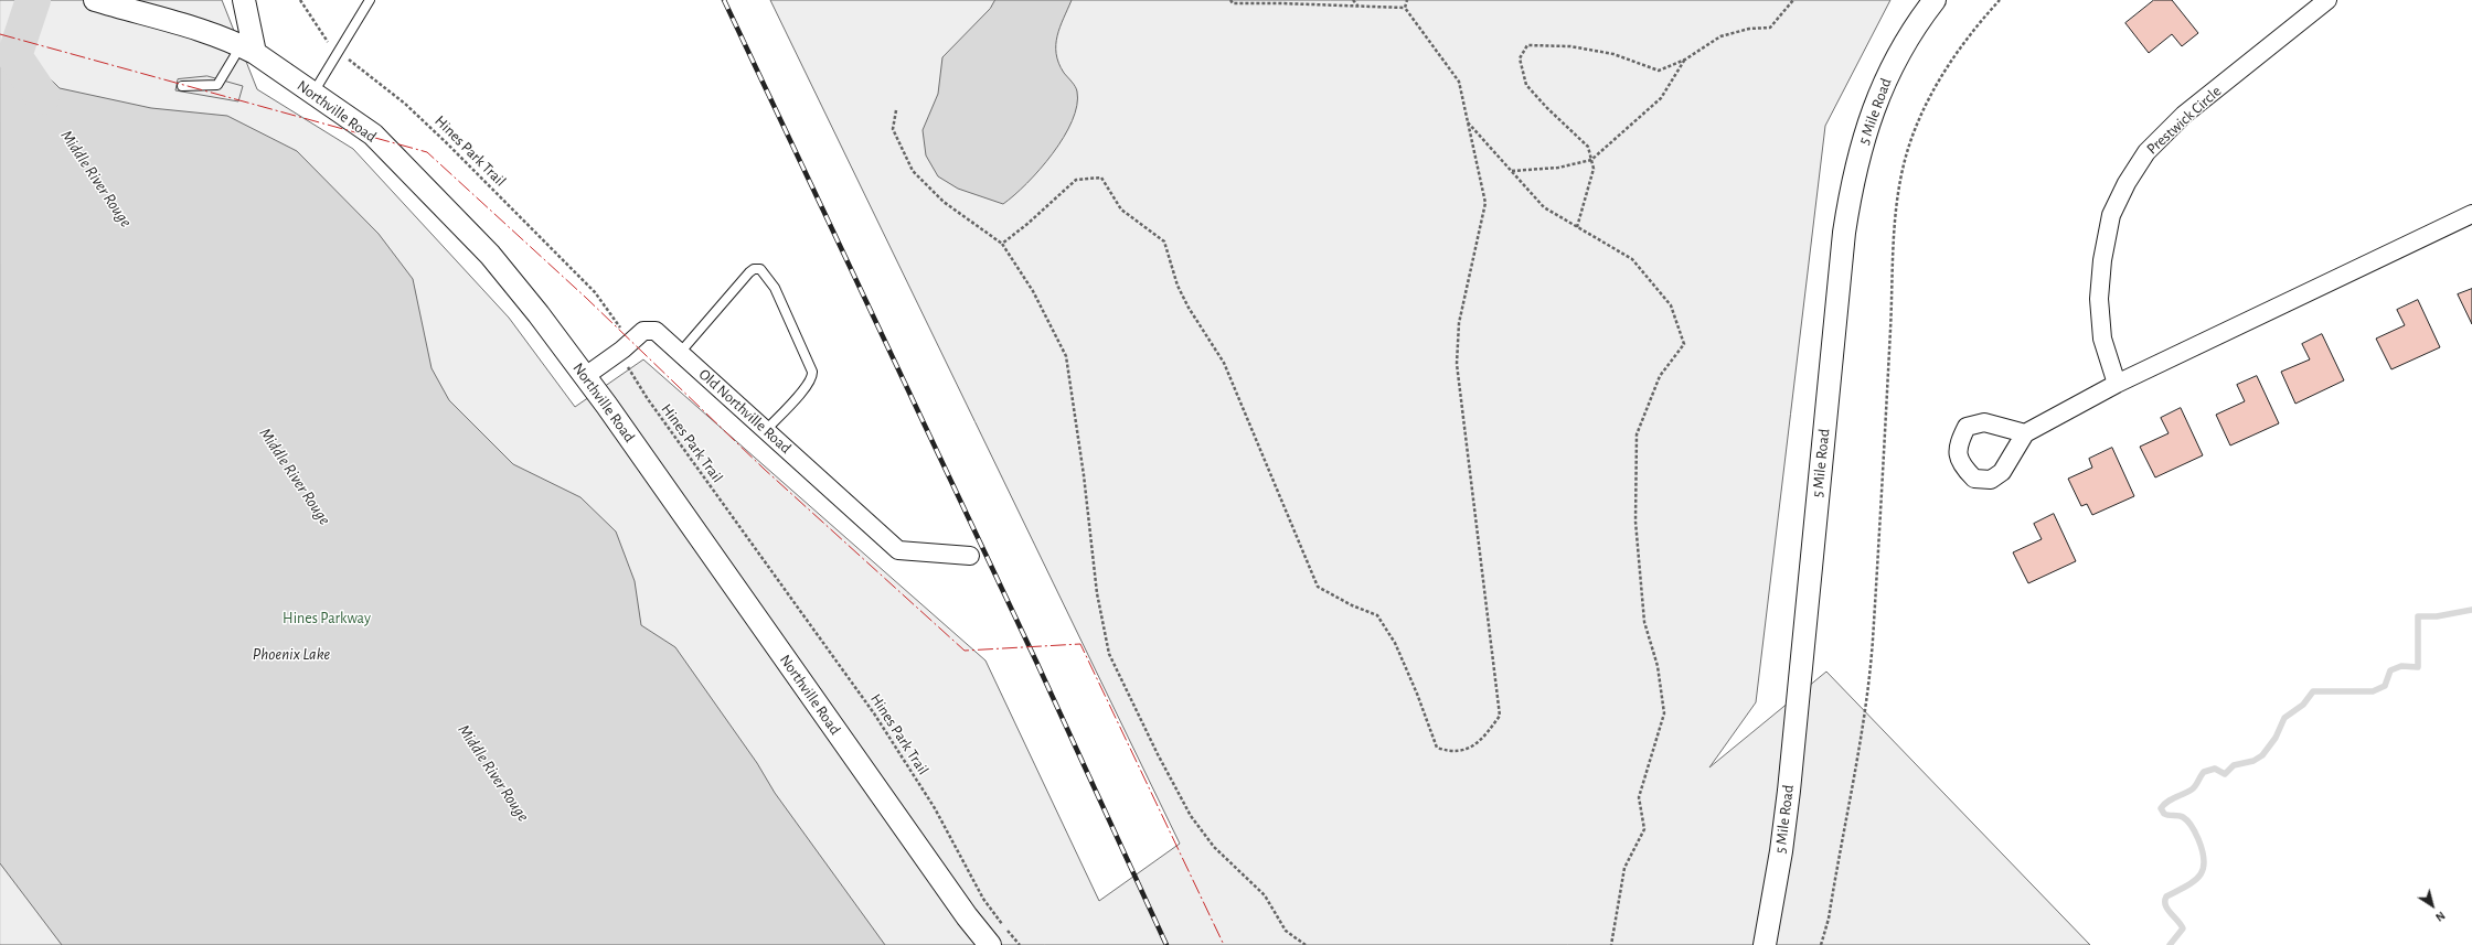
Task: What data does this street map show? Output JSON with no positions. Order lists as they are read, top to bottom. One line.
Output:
{"streets":{"street":["Northville Road","5 Mile Road","Prestwick Circle","Old Northville Road"],"path":["Hines Park Trail"]},"crossings":[["Northville Road","Old Northville Road"],["Hines Park Trail","Old Northville Road"]],"water":["Middle River Rouge","Phoenix Lake"],"parks":["Hines Parkway"],"north":"bottom right"}
